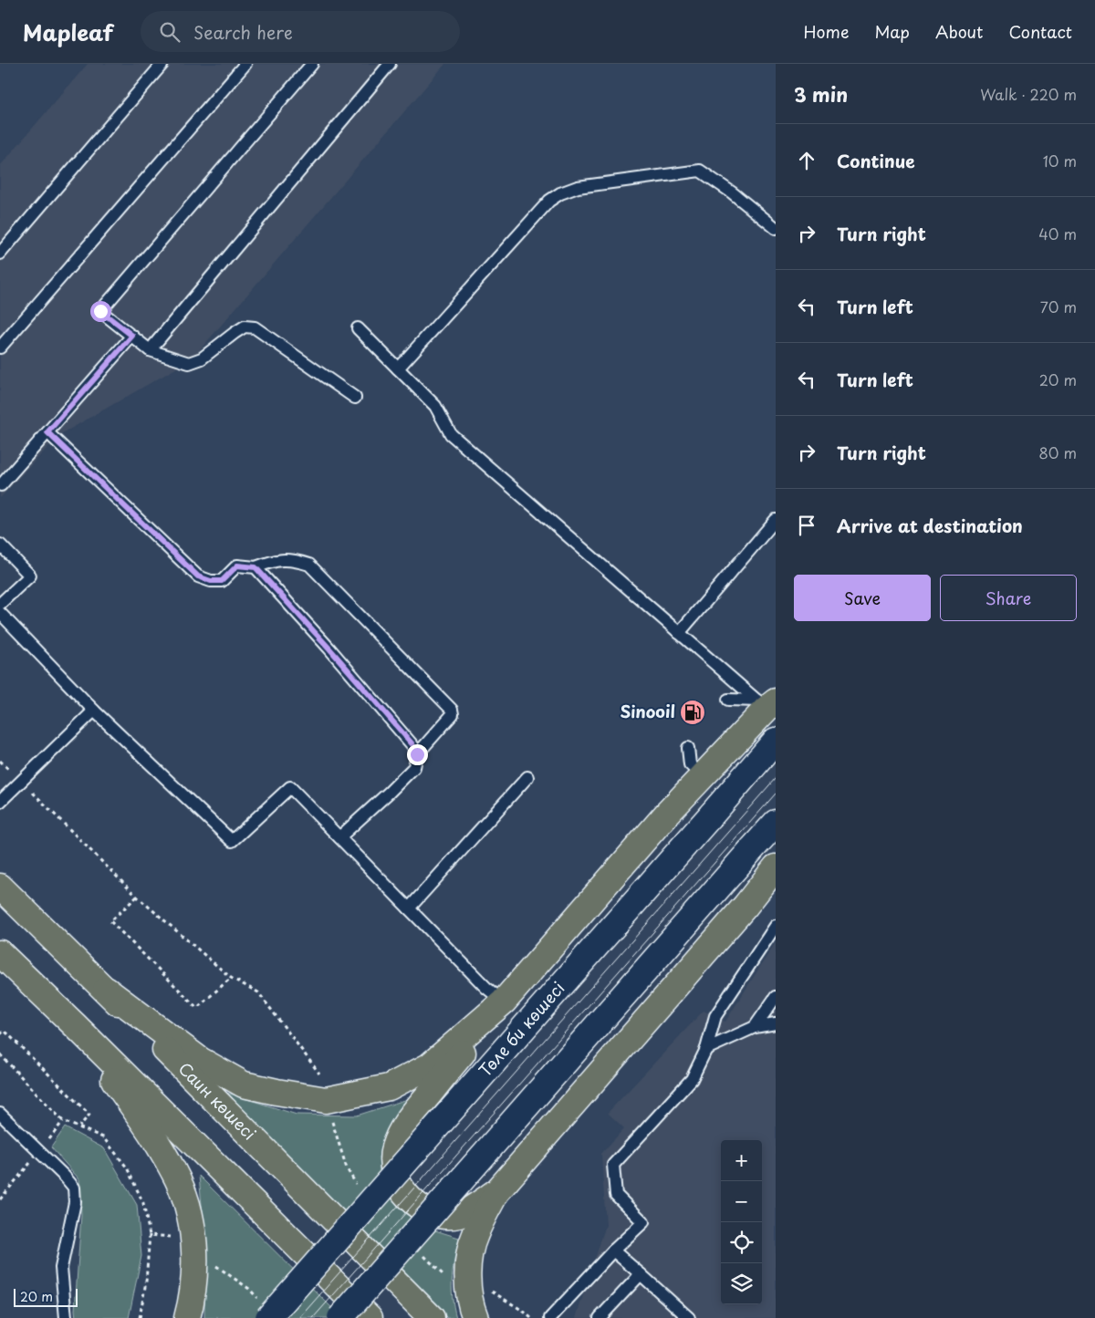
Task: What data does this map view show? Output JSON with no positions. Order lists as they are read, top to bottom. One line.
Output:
{"streets":{"main road":["Төле би көшесі","Саин көшесі"]},"places":{"fuel station":["Sinooil"]},"scale_bar":"20 m","page":{"header":"Mapleaf","search":"Search here","nav":["Home","Map","About","Contact"],"heading":["3 min","Walk · 220 m"],"list":[["Continue","10 m"],["Turn right","40 m"],["Turn left","70 m"],["Turn left","20 m"],["Turn right","80 m"],"Arrive at destination"],"buttons":["Save","Share"],"map_buttons":["+","−"],"scale":"20 m"}}
